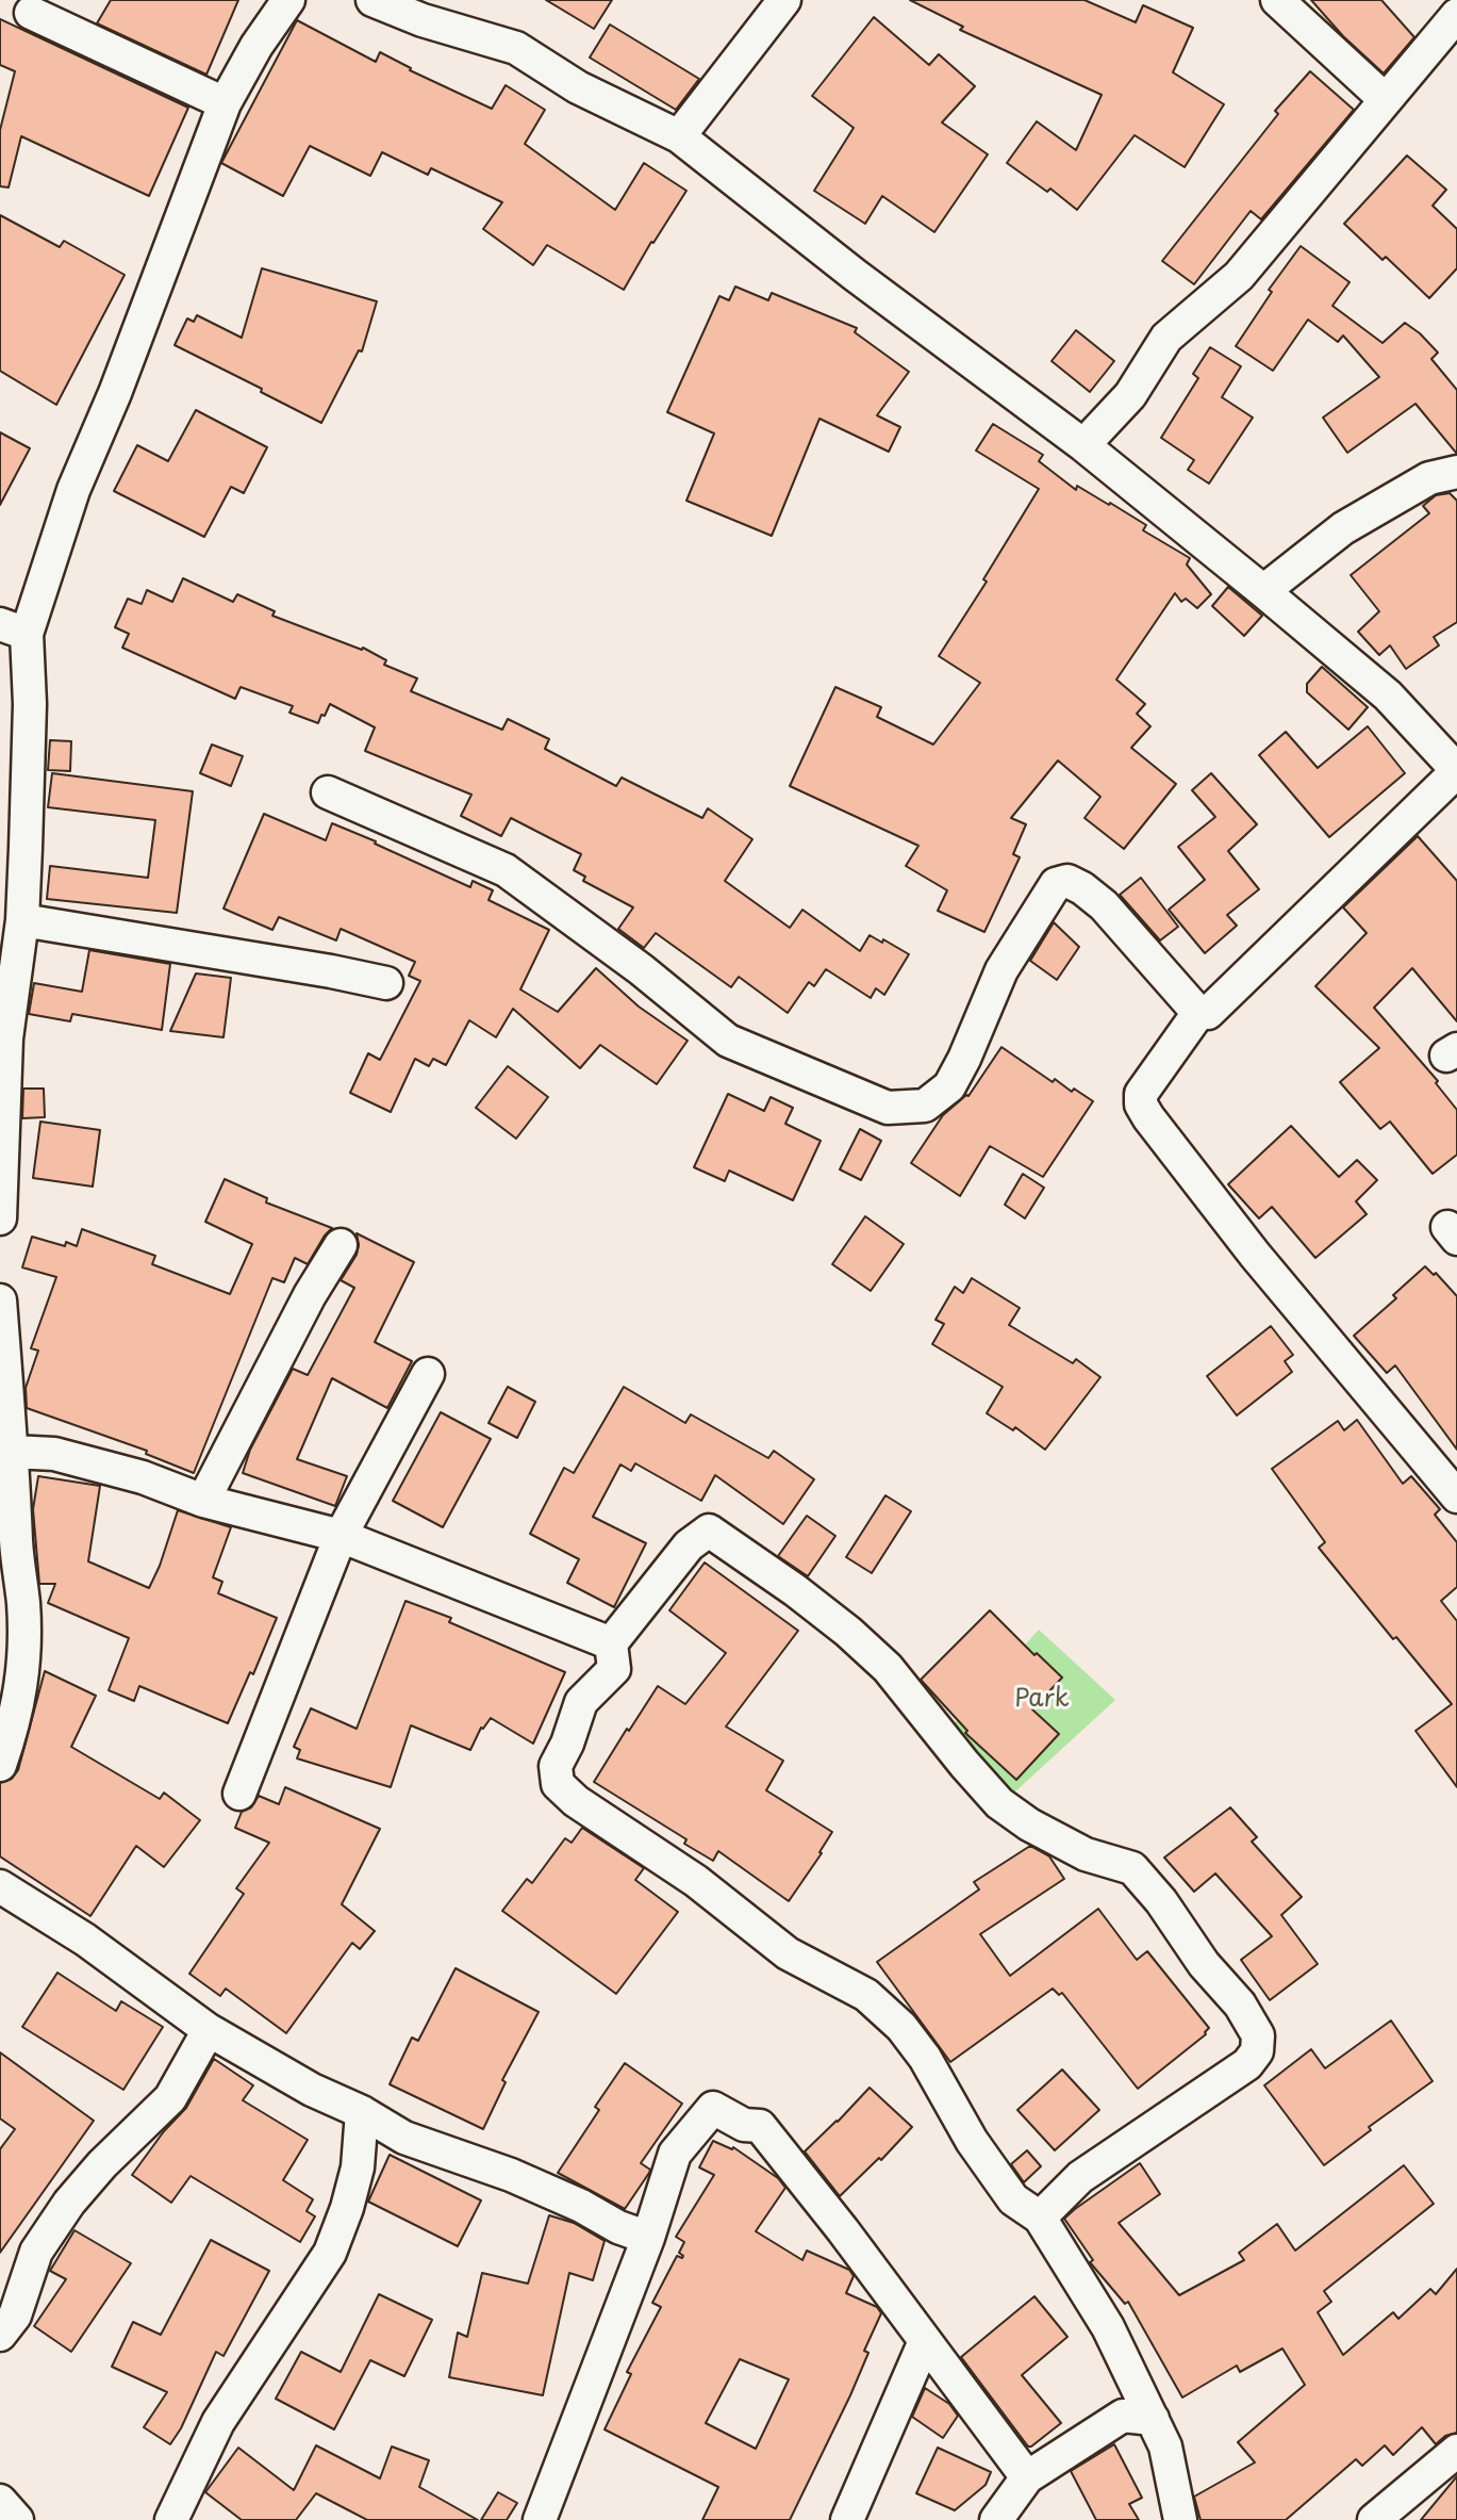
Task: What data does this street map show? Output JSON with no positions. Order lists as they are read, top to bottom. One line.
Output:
{"parks":["Park"]}
